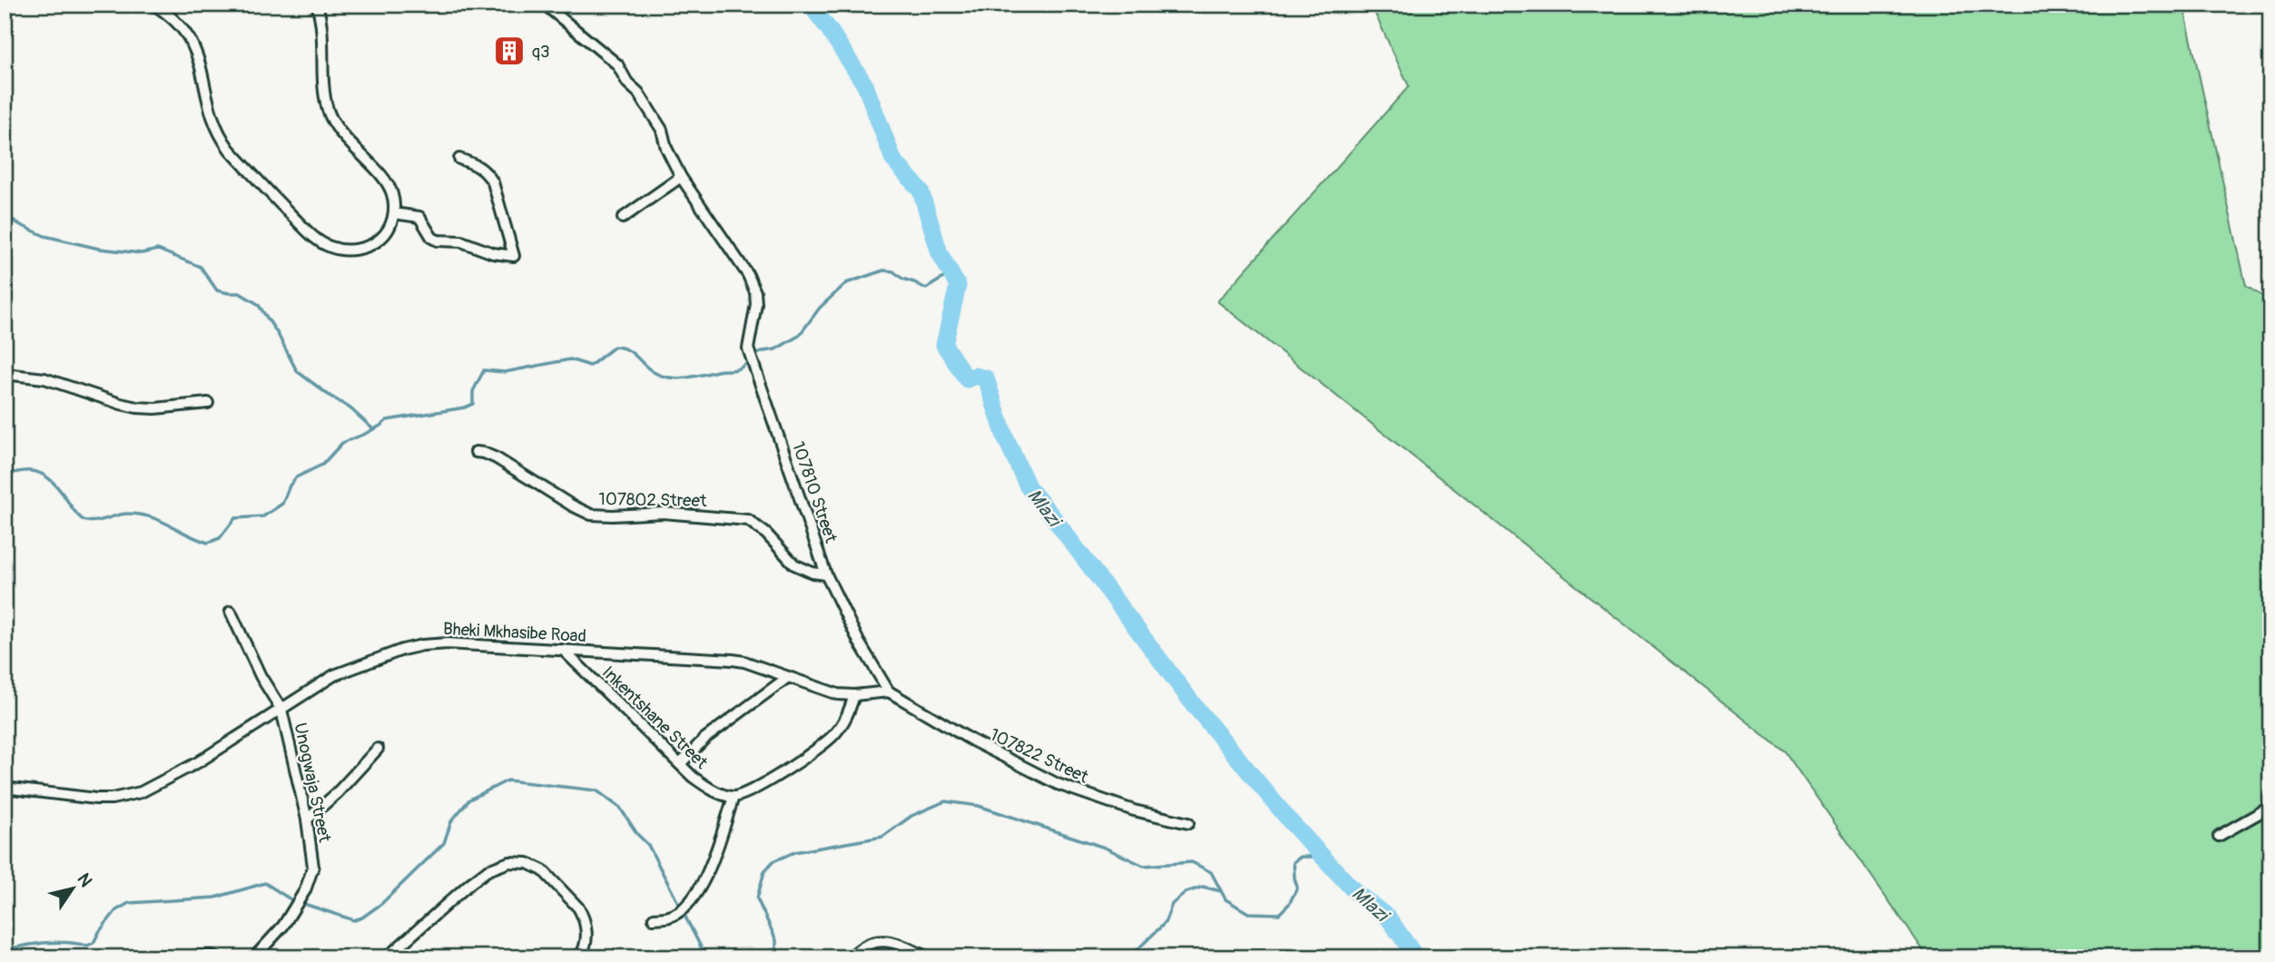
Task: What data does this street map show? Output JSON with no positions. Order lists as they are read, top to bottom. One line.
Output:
{"streets":{"street":["107810 Street","107802 Street","Bheki Mkhasibe Road","Inkentshane Street","107822 Street","Unogwaja Street"]},"crossings":[["107810 Street","107802 Street"],["107810 Street","Bheki Mkhasibe Road"],["107810 Street","107822 Street"],["Bheki Mkhasibe Road","Inkentshane Street"],["Bheki Mkhasibe Road","107822 Street"],["Bheki Mkhasibe Road","Unogwaja Street"]],"water":["Mlazi"],"places":{"building":["q3"]},"north":"top right"}
